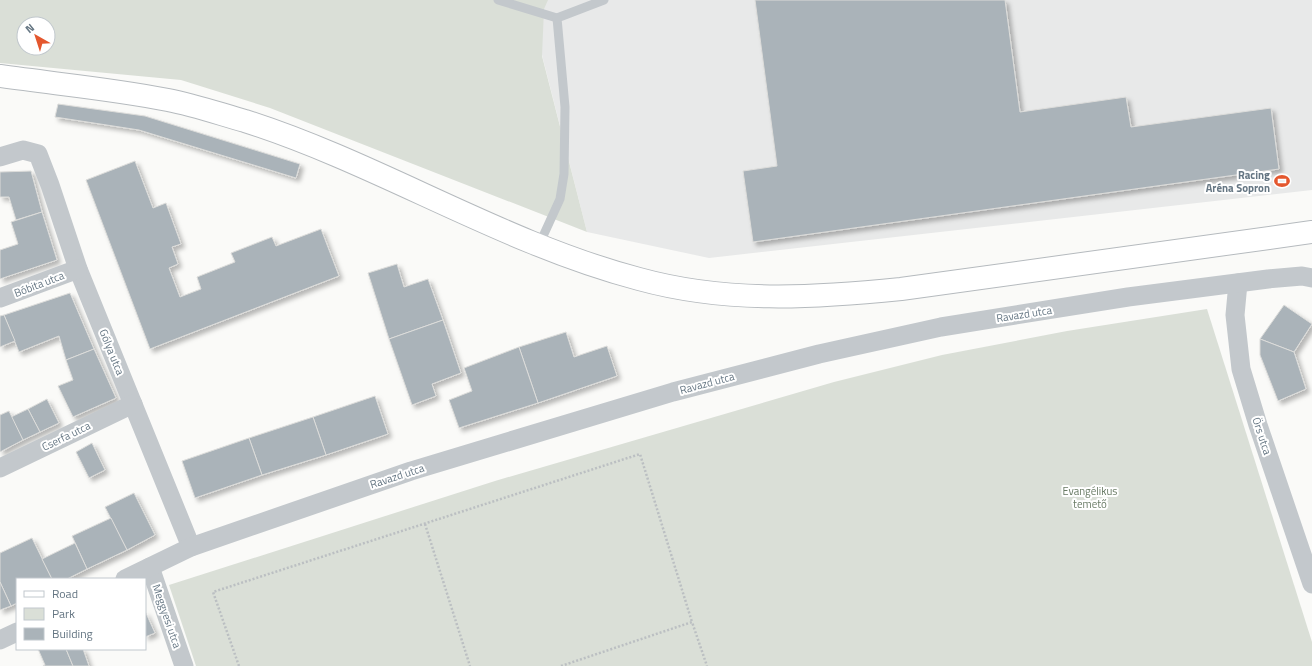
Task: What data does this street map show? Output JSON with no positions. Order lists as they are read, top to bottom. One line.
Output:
{"streets":{"street":["Bóbita utca","Ravazd utca","Gólya utca","Cserfa utca","Örs utca","Meggyesi utca"]},"crossings":[["Bóbita utca","Gólya utca"],["Ravazd utca","Gólya utca"],["Ravazd utca","Örs utca"],["Ravazd utca","Meggyesi utca"],["Gólya utca","Cserfa utca"]],"parks":["Evangélikus temető"],"places":{"sports":["Racing Aréna Sopron"]},"legend":["Road","Park","Building"],"north":"top left"}
